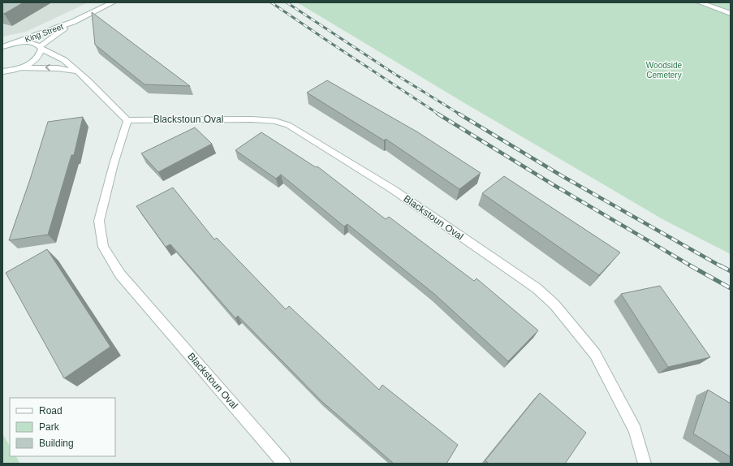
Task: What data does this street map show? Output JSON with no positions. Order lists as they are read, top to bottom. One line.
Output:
{"streets":{"street":["King Street","Blackstoun Oval"]},"parks":["Woodside Cemetery"],"legend":["Road","Park","Building"]}
